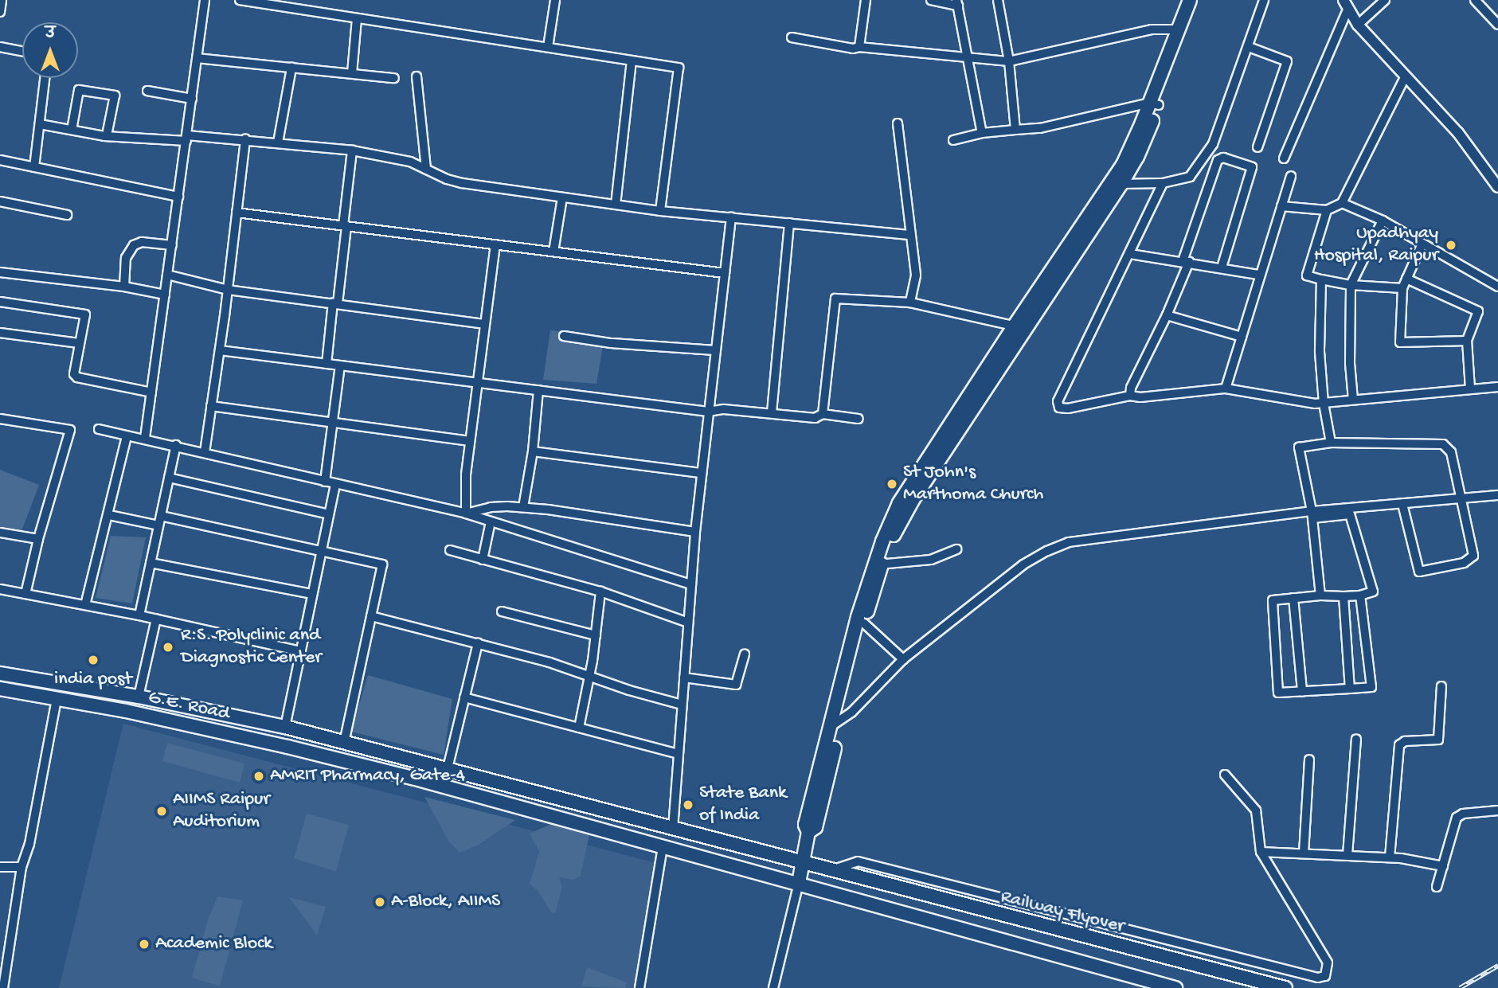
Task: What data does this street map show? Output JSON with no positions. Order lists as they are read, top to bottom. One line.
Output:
{"streets":{"main road":["G.E. Road","Railway Flyover"]},"places":["Upadhyay Hospital, Raipur","St John's Marthoma Church","R.S. Polyclinic and Diagnostic Center","india post","AMRIT Pharmacy, Gate-4","State Bank of India","AIIMS Raipur Auditorium","A-Block, AIIMS","Academic Block"],"north":"top"}
